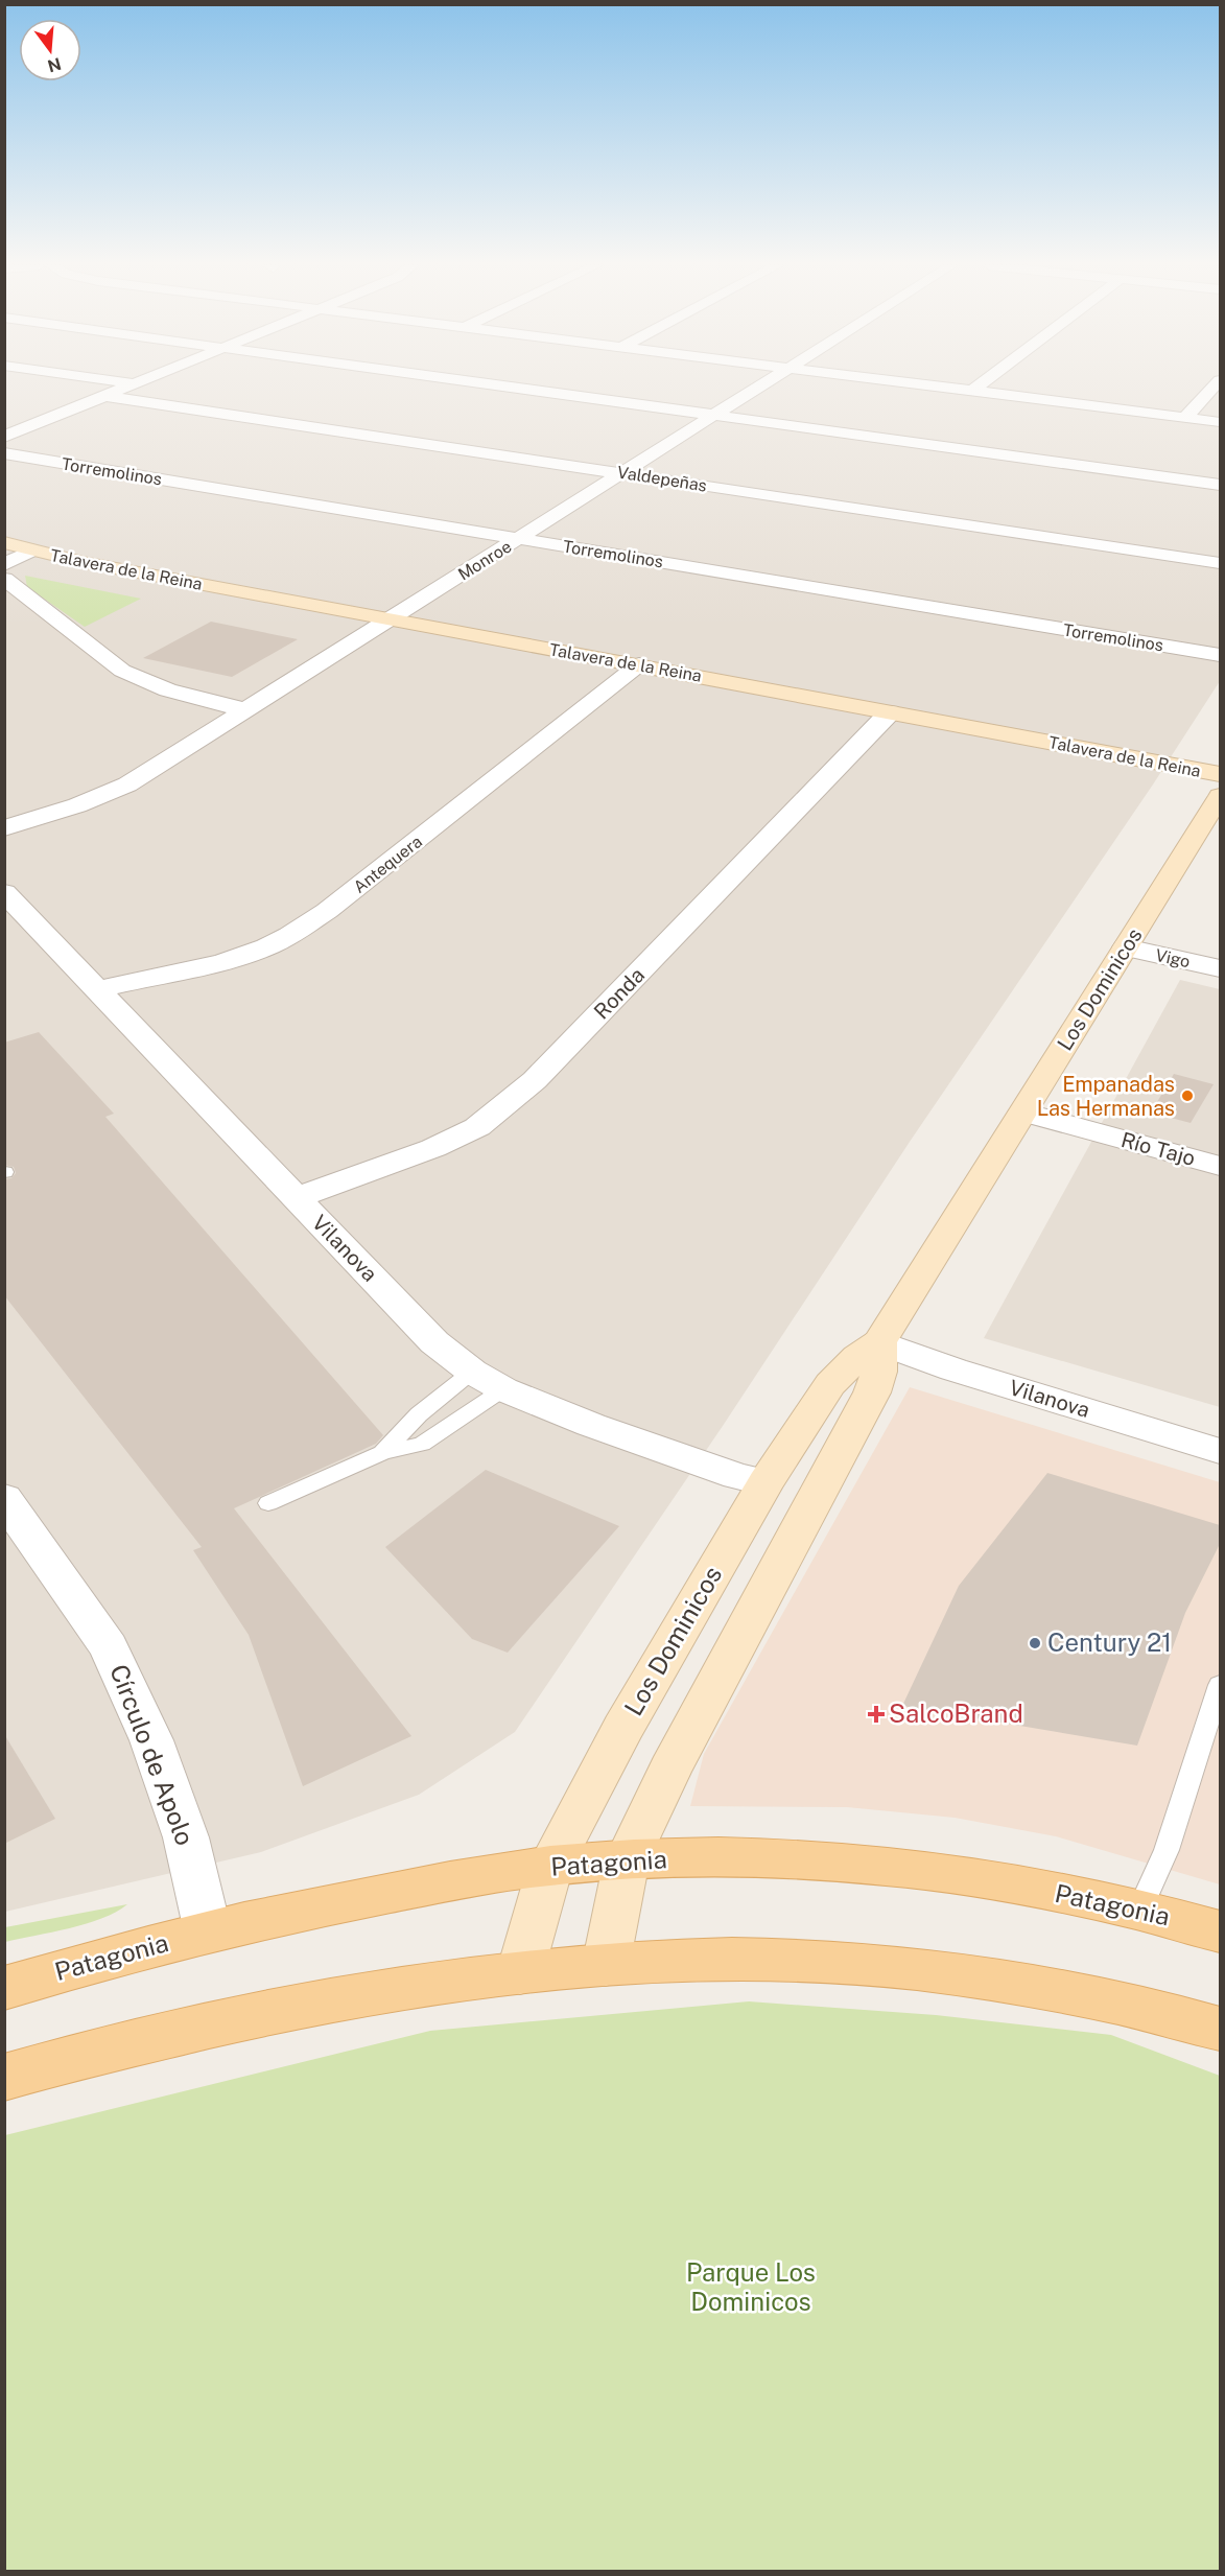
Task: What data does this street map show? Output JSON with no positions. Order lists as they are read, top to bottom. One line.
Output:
{"streets":{"main road":["Patagonia"],"street":["Torremolinos","Valdepeñas","Monroe","Talavera de la Reina","Antequera","Vigo","Los Dominicos","Ronda","Río Tajo","Vilanova","Círculo de Apolo"]},"crossings":[["Torremolinos","Monroe"],["Valdepeñas","Monroe"],["Monroe","Talavera de la Reina"],["Talavera de la Reina","Antequera"],["Talavera de la Reina","Ronda"],["Antequera","Vilanova"],["Vigo","Los Dominicos"],["Los Dominicos","Río Tajo"],["Los Dominicos","Vilanova"],["Los Dominicos","Patagonia"],["Ronda","Vilanova"],["Círculo de Apolo","Patagonia"]],"parks":["Parque Los Dominicos"],"places":{"other":["Empanadas Las Hermanas","Century 21"],"health":["SalcoBrand"]},"north":"bottom"}
